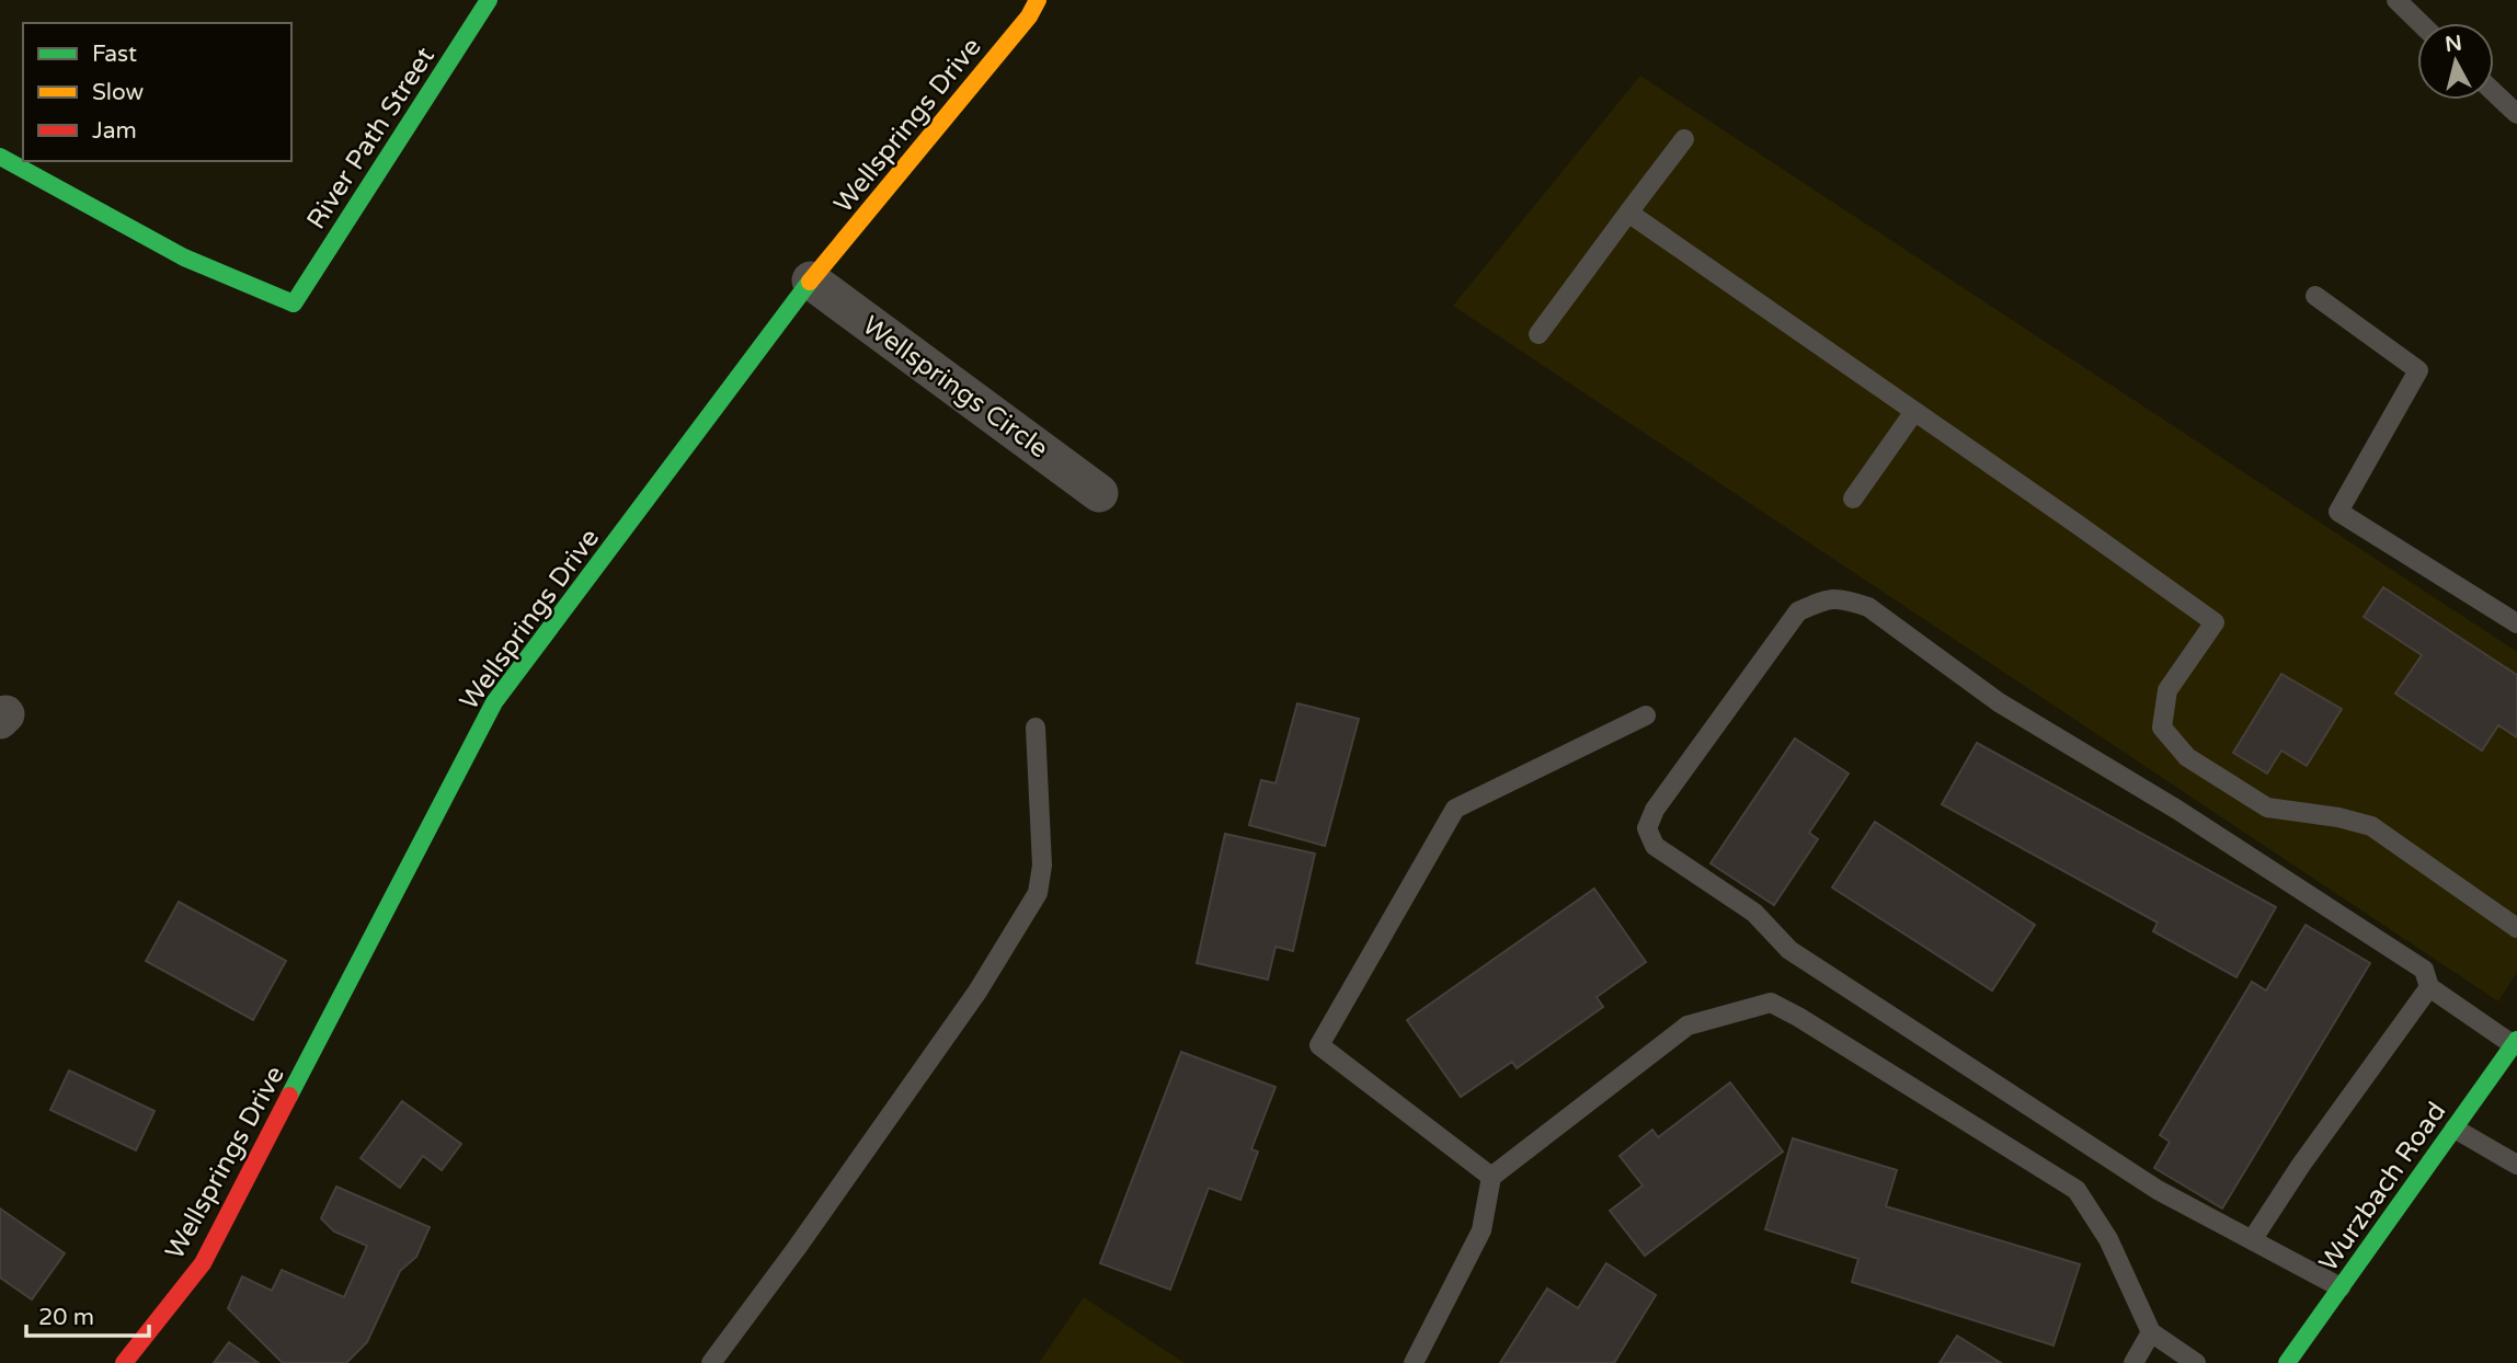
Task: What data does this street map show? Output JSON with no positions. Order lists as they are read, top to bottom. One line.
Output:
{"streets":{"street":["Wellsprings Drive","River Path Street","Wellsprings Circle","Wurzbach Road"]},"crossings":[["Wellsprings Drive","Wellsprings Circle"]],"legend":["Fast","Slow","Jam"],"scale_bar":"20 m","north":"top"}
